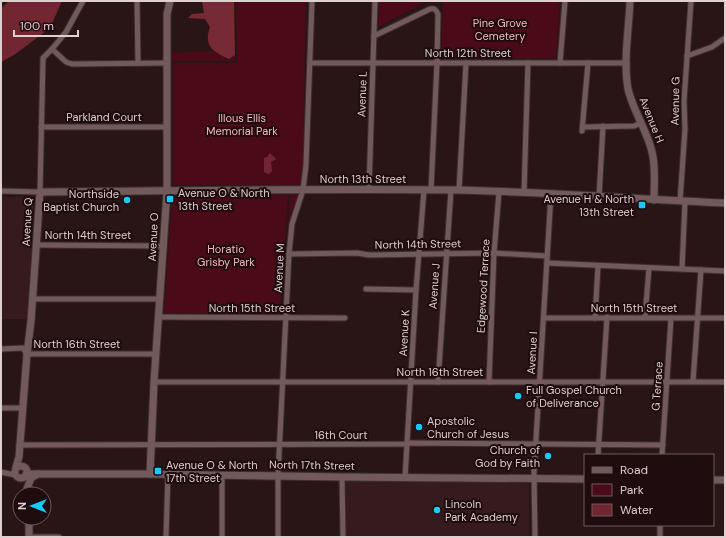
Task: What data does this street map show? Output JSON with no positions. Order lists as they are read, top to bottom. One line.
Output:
{"streets":{"street":["North 12th Street","Avenue L","Avenue G","Parkland Court","Avenue H","North 13th Street","Avenue Q","North 14th Street","Avenue O","Avenue M","Avenue J","Edgewood Terrace","North 15th Street","Avenue K","North 16th Street","Avenue I","G Terrace","16th Court","North 17th Street"]},"crossings":[["North 12th Street","Avenue L"],["North 12th Street","Avenue H"],["North 12th Street","Avenue M"],["North 12th Street","Avenue K"],["Avenue L","North 13th Street"],["Avenue L","Avenue K"],["Avenue G","North 13th Street"],["Parkland Court","Avenue Q"],["Parkland Court","Avenue O"],["Avenue H","North 13th Street"],["North 13th Street","Avenue Q"],["North 13th Street","Avenue O"],["North 13th Street","Avenue M"],["North 13th Street","Avenue J"],["North 13th Street","Edgewood Terrace"],["North 13th Street","Avenue K"],["North 13th Street","Avenue I"],["Avenue Q","North 14th Street"],["Avenue Q","North 16th Street"],["Avenue Q","16th Court"],["Avenue Q","North 17th Street"],["North 14th Street","Avenue O"],["North 14th Street","Avenue M"],["North 14th Street","Avenue J"],["North 14th Street","Edgewood Terrace"],["North 14th Street","Avenue K"],["North 14th Street","Avenue I"],["Avenue O","North 15th Street"],["Avenue O","North 16th Street"],["Avenue O","16th Court"],["Avenue O","North 17th Street"],["Avenue M","North 15th Street"],["Avenue M","North 16th Street"],["Avenue M","16th Court"],["Avenue M","North 17th Street"],["Avenue J","North 16th Street"],["Edgewood Terrace","North 16th Street"],["North 15th Street","Avenue I"],["North 15th Street","G Terrace"],["Avenue K","North 16th Street"],["Avenue K","16th Court"],["Avenue K","North 17th Street"],["North 16th Street","Avenue I"],["North 16th Street","G Terrace"],["Avenue I","16th Court"],["Avenue I","North 17th Street"],["G Terrace","16th Court"]],"parks":["Pine Grove Cemetery","Illous Ellis Memorial Park","Horatio Grisby Park"],"places":{"transit":["Avenue O & North 13th Street","Avenue H & North 13th Street","Avenue O & North 17th Street"],"other":["Northside Baptist Church","Full Gospel Church of Deliverance","Apostolic Church of Jesus","Church of God by Faith","Lincoln Park Academy"]},"legend":["Road","Park","Water"],"scale_bar":"100 m","north":"left"}
